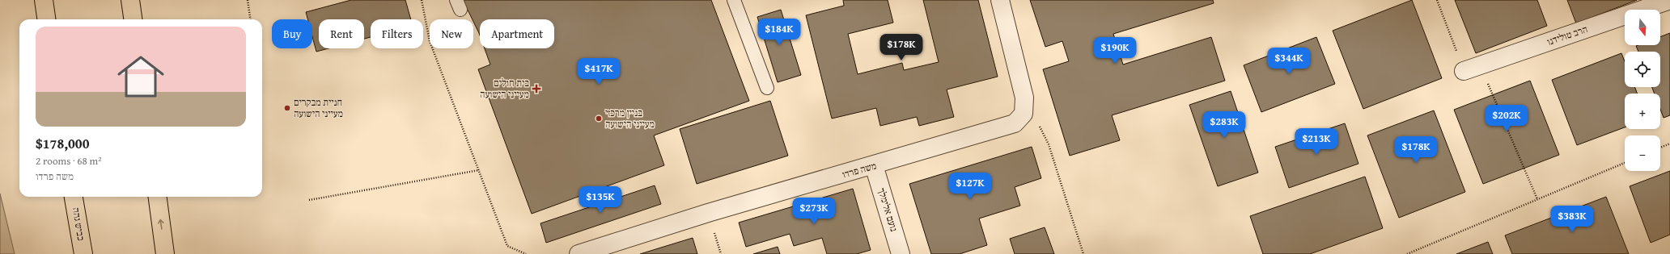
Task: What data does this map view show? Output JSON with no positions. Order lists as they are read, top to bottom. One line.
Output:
{"streets":{"highway":["כביש גהה"],"street":["הרב טולידנו","משה פרדו","נועם אלימלך"]},"crossings":[["משה פרדו","נועם אלימלך"]],"places":{"health":["בית חולים מעייני הישועה"],"other":["חניית מבקרים מעייני הישועה","בניין מרכזי מעייני הישועה"]},"north":"bottom","page":{"map_buttons":["+","−"],"price":["$184K","$178K","$190K","$344K","$417K","$202K","$283K","$213K","$178K","$127K","$135K","$273K","$383K"],"chip":["Buy","Rent","Filters","New","Apartment"],"list":[{"name":"$178,000","note":"2 rooms · 68 m² · משה פרדו"}]}}
